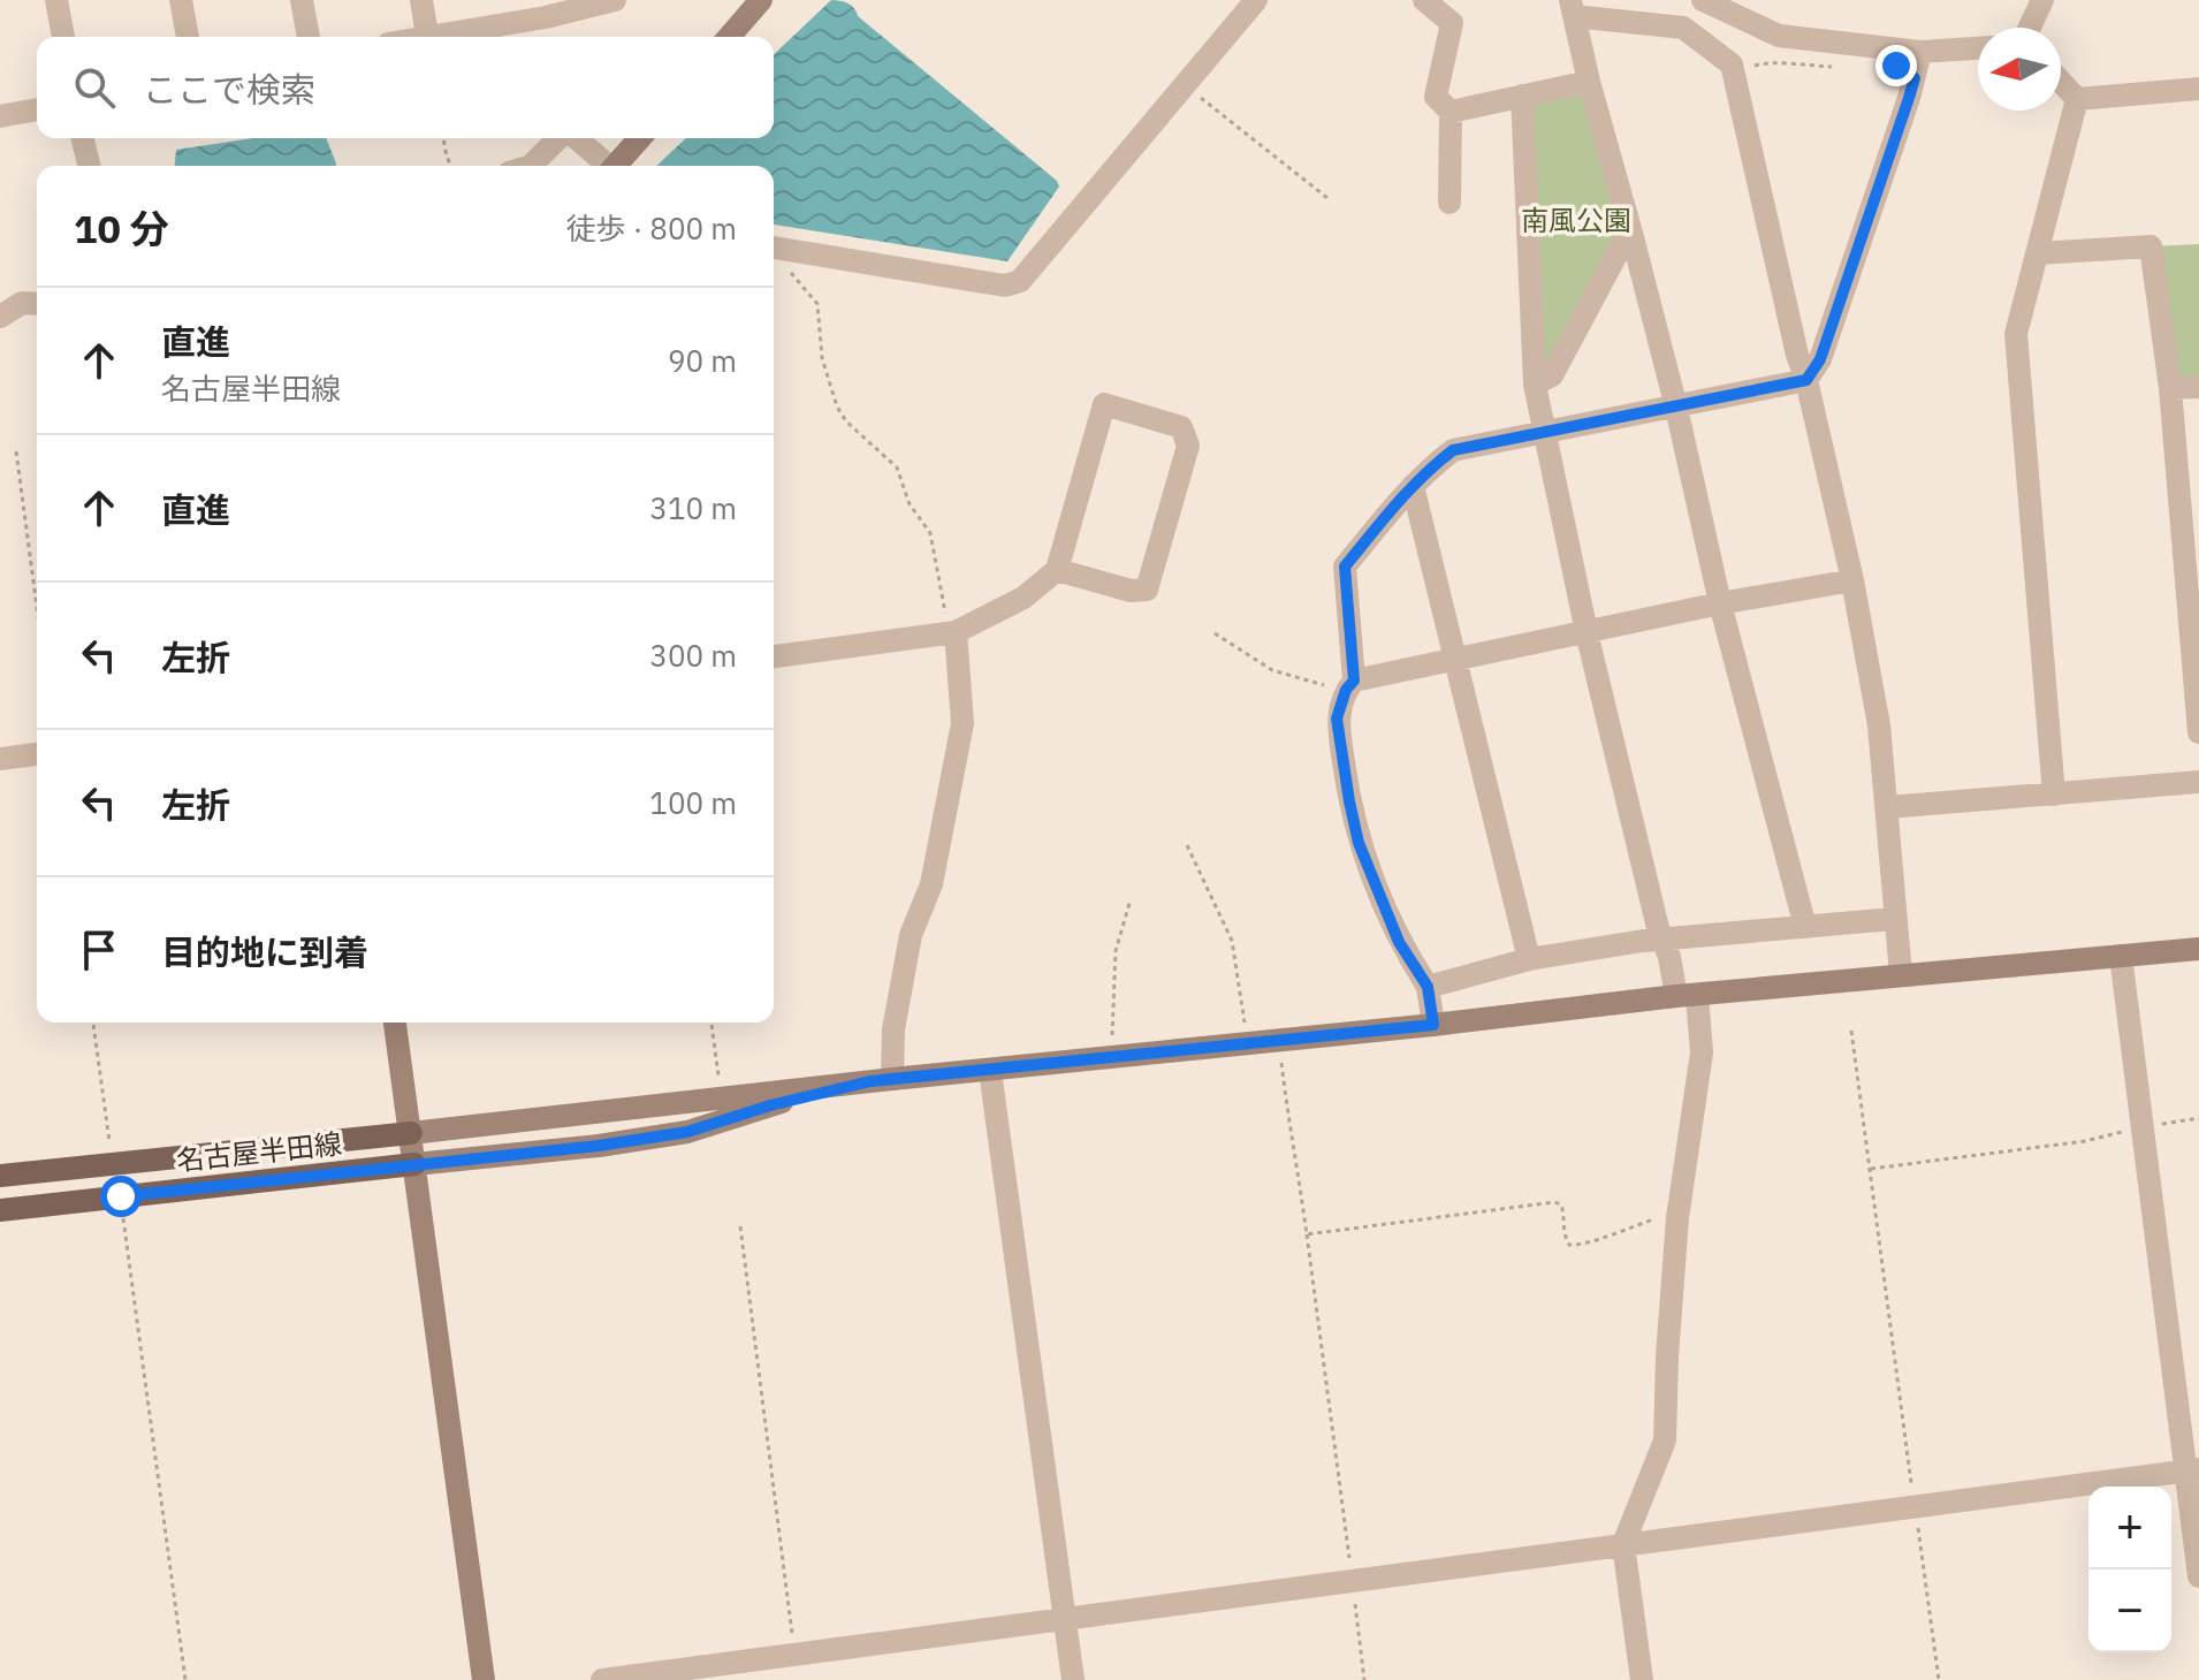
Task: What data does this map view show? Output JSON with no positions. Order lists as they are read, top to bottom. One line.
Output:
{"streets":{"main road":["名古屋半田線"]},"parks":["南風公園"],"north":"left","page":{"search":"ここで検索","heading":["10 分","徒歩 · 800 m"],"list":[["直進","名古屋半田線","90 m"],["直進","310 m"],["左折","300 m"],["左折","100 m"],"目的地に到着"],"map_buttons":["+","−"]}}
